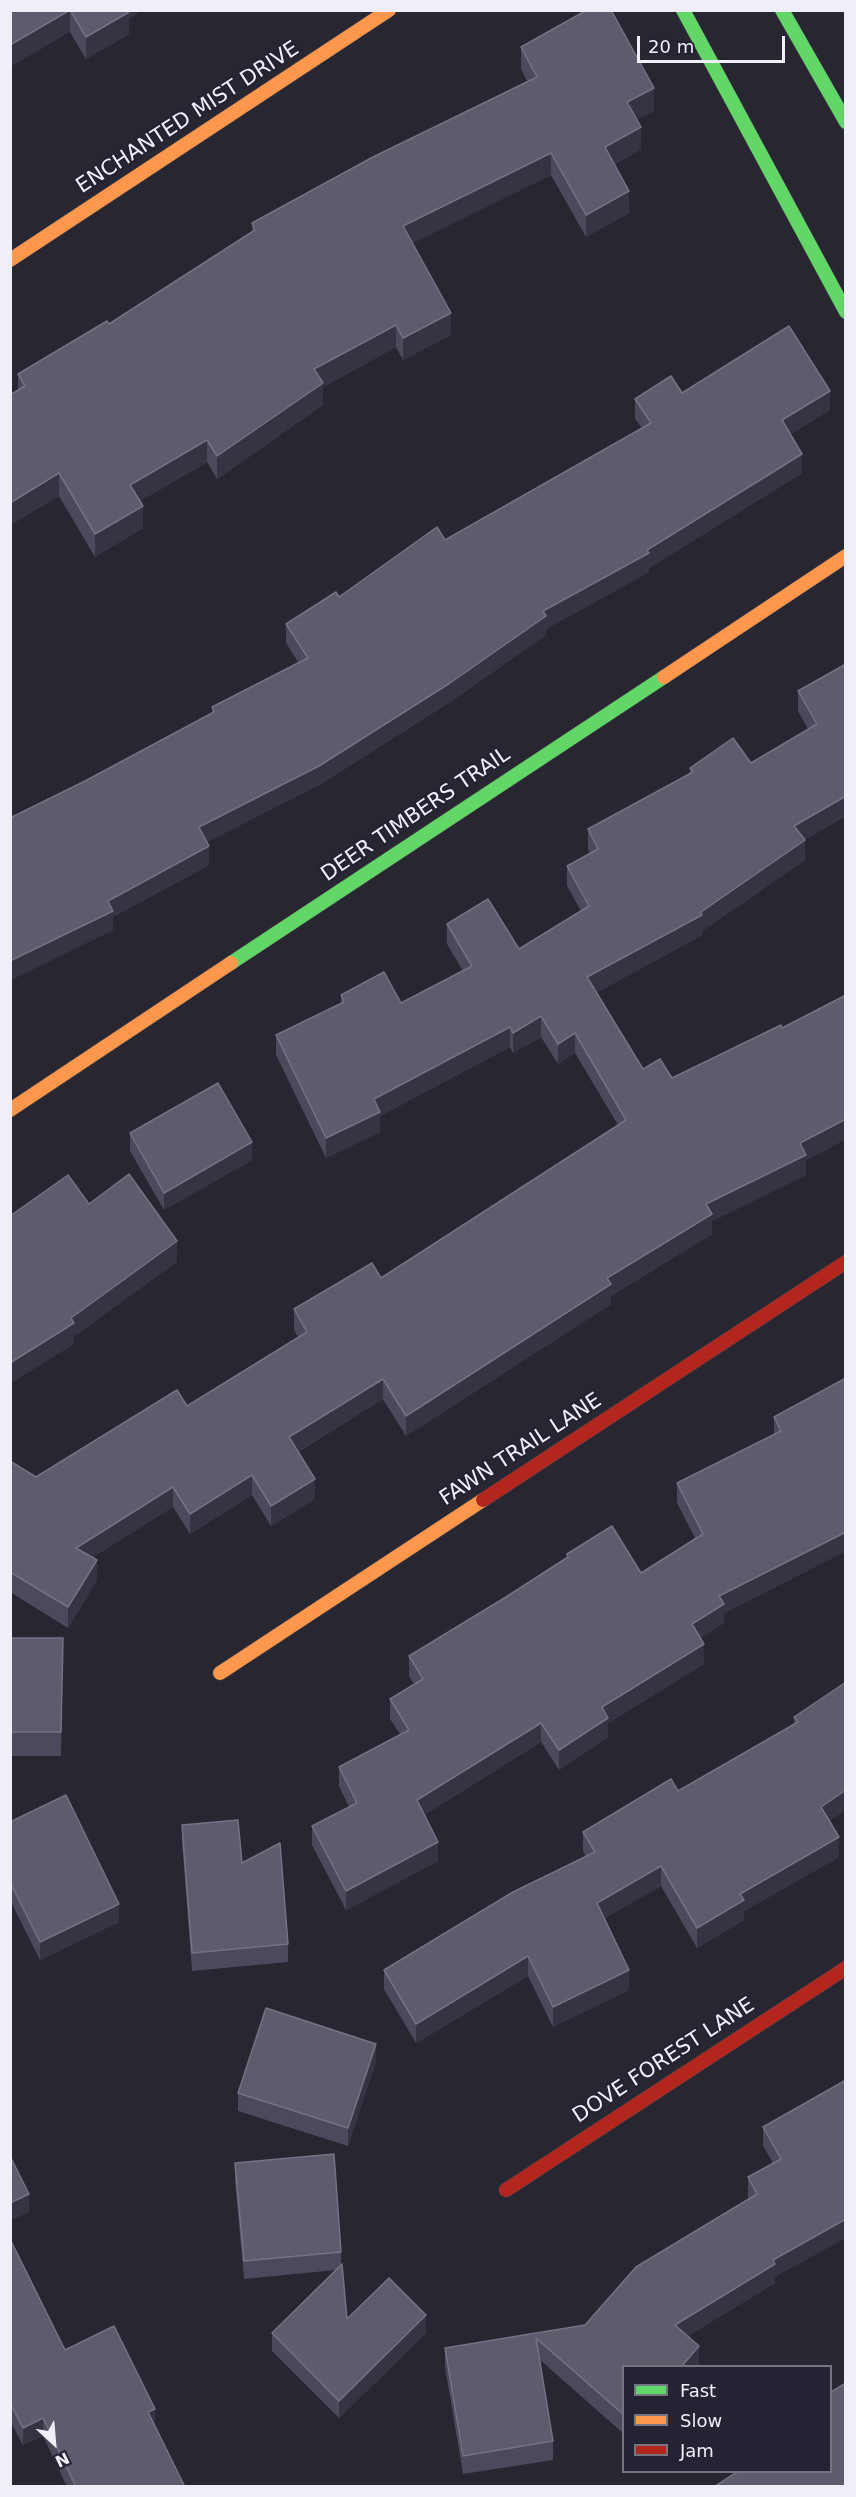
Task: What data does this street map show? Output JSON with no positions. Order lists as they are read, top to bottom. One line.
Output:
{"streets":{"street":["ENCHANTED MIST DRIVE","DEER TIMBERS TRAIL","FAWN TRAIL LANE","DOVE FOREST LANE"]},"legend":["Fast","Slow","Jam"],"scale_bar":"20 m","north":"bottom right"}
